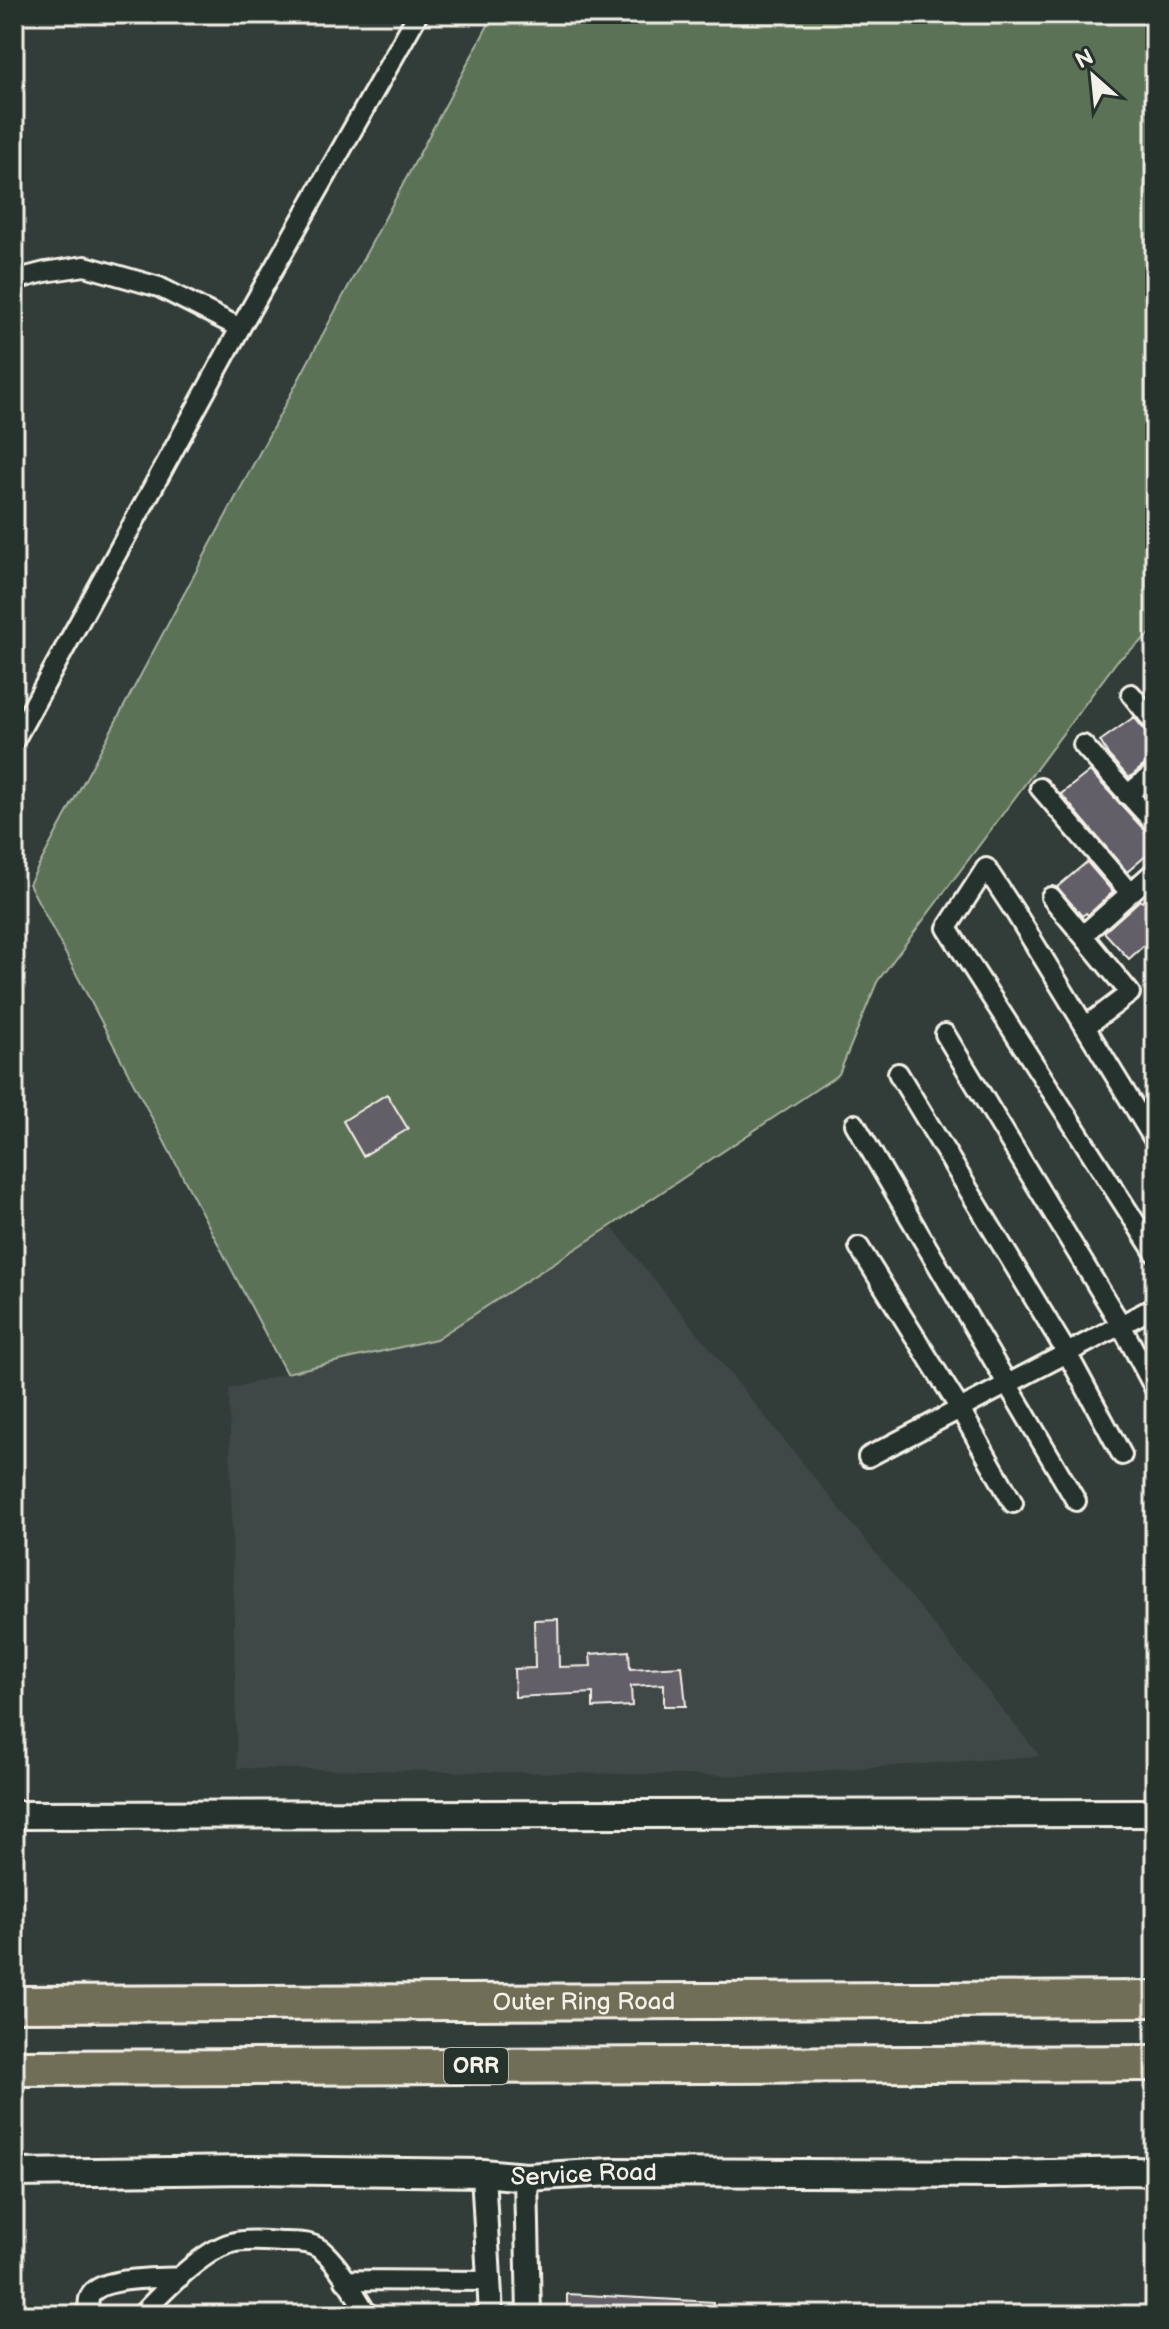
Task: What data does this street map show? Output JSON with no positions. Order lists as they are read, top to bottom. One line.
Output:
{"streets":{"highway":["Outer Ring Road","ORR"],"main road":["Service Road"]},"north":"top left"}
